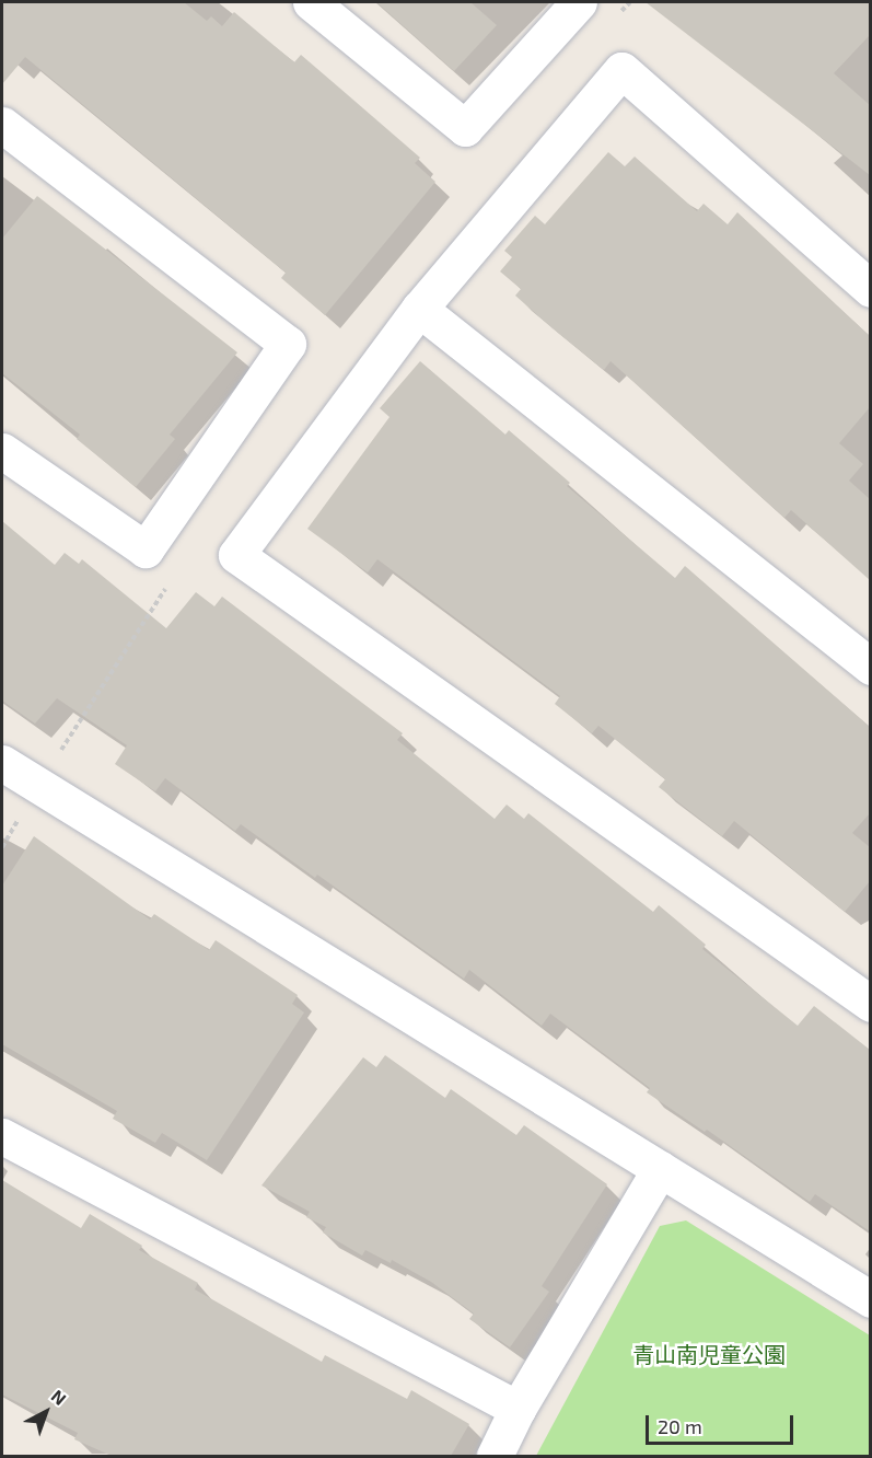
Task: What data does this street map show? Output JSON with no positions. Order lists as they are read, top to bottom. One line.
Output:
{"parks":["青山南児童公園"],"scale_bar":"20 m","north":"top right"}
